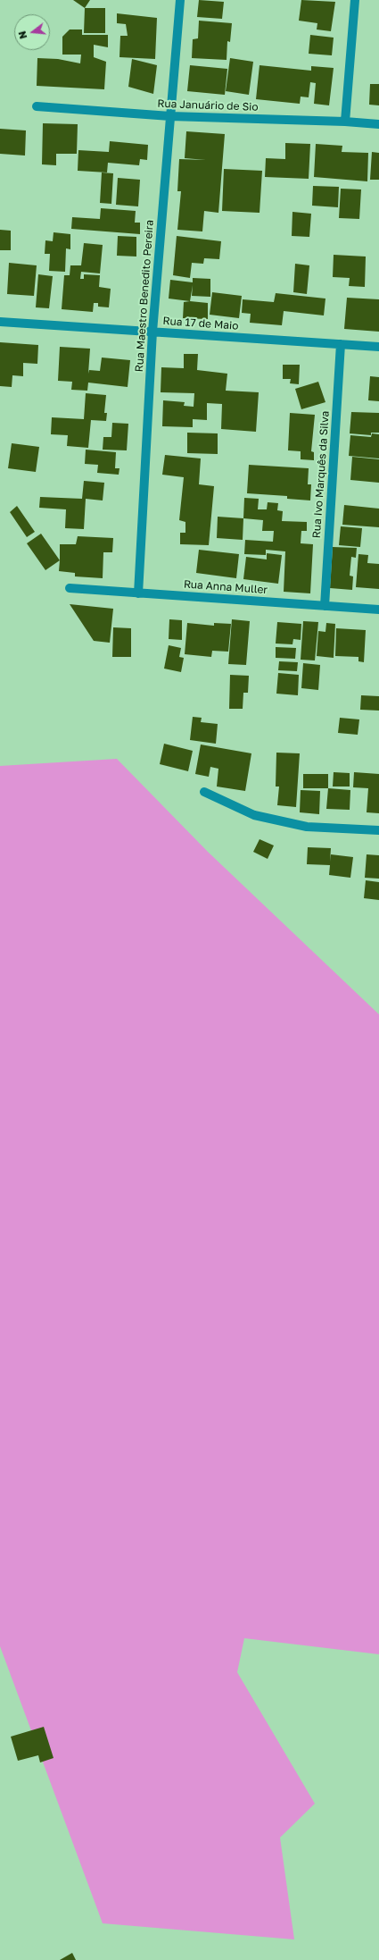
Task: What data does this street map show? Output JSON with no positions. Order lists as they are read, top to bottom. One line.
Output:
{"streets":{"street":["Rua Januário de Sio","Rua Maestro Benedito Pereira","Rua 17 de Maio","Rua Ivo Marquês da Silva","Rua Anna Muller"]},"crossings":[["Rua Januário de Sio","Rua Maestro Benedito Pereira"],["Rua Maestro Benedito Pereira","Rua 17 de Maio"],["Rua Maestro Benedito Pereira","Rua Anna Muller"],["Rua 17 de Maio","Rua Ivo Marquês da Silva"],["Rua Ivo Marquês da Silva","Rua Anna Muller"]],"north":"left"}
